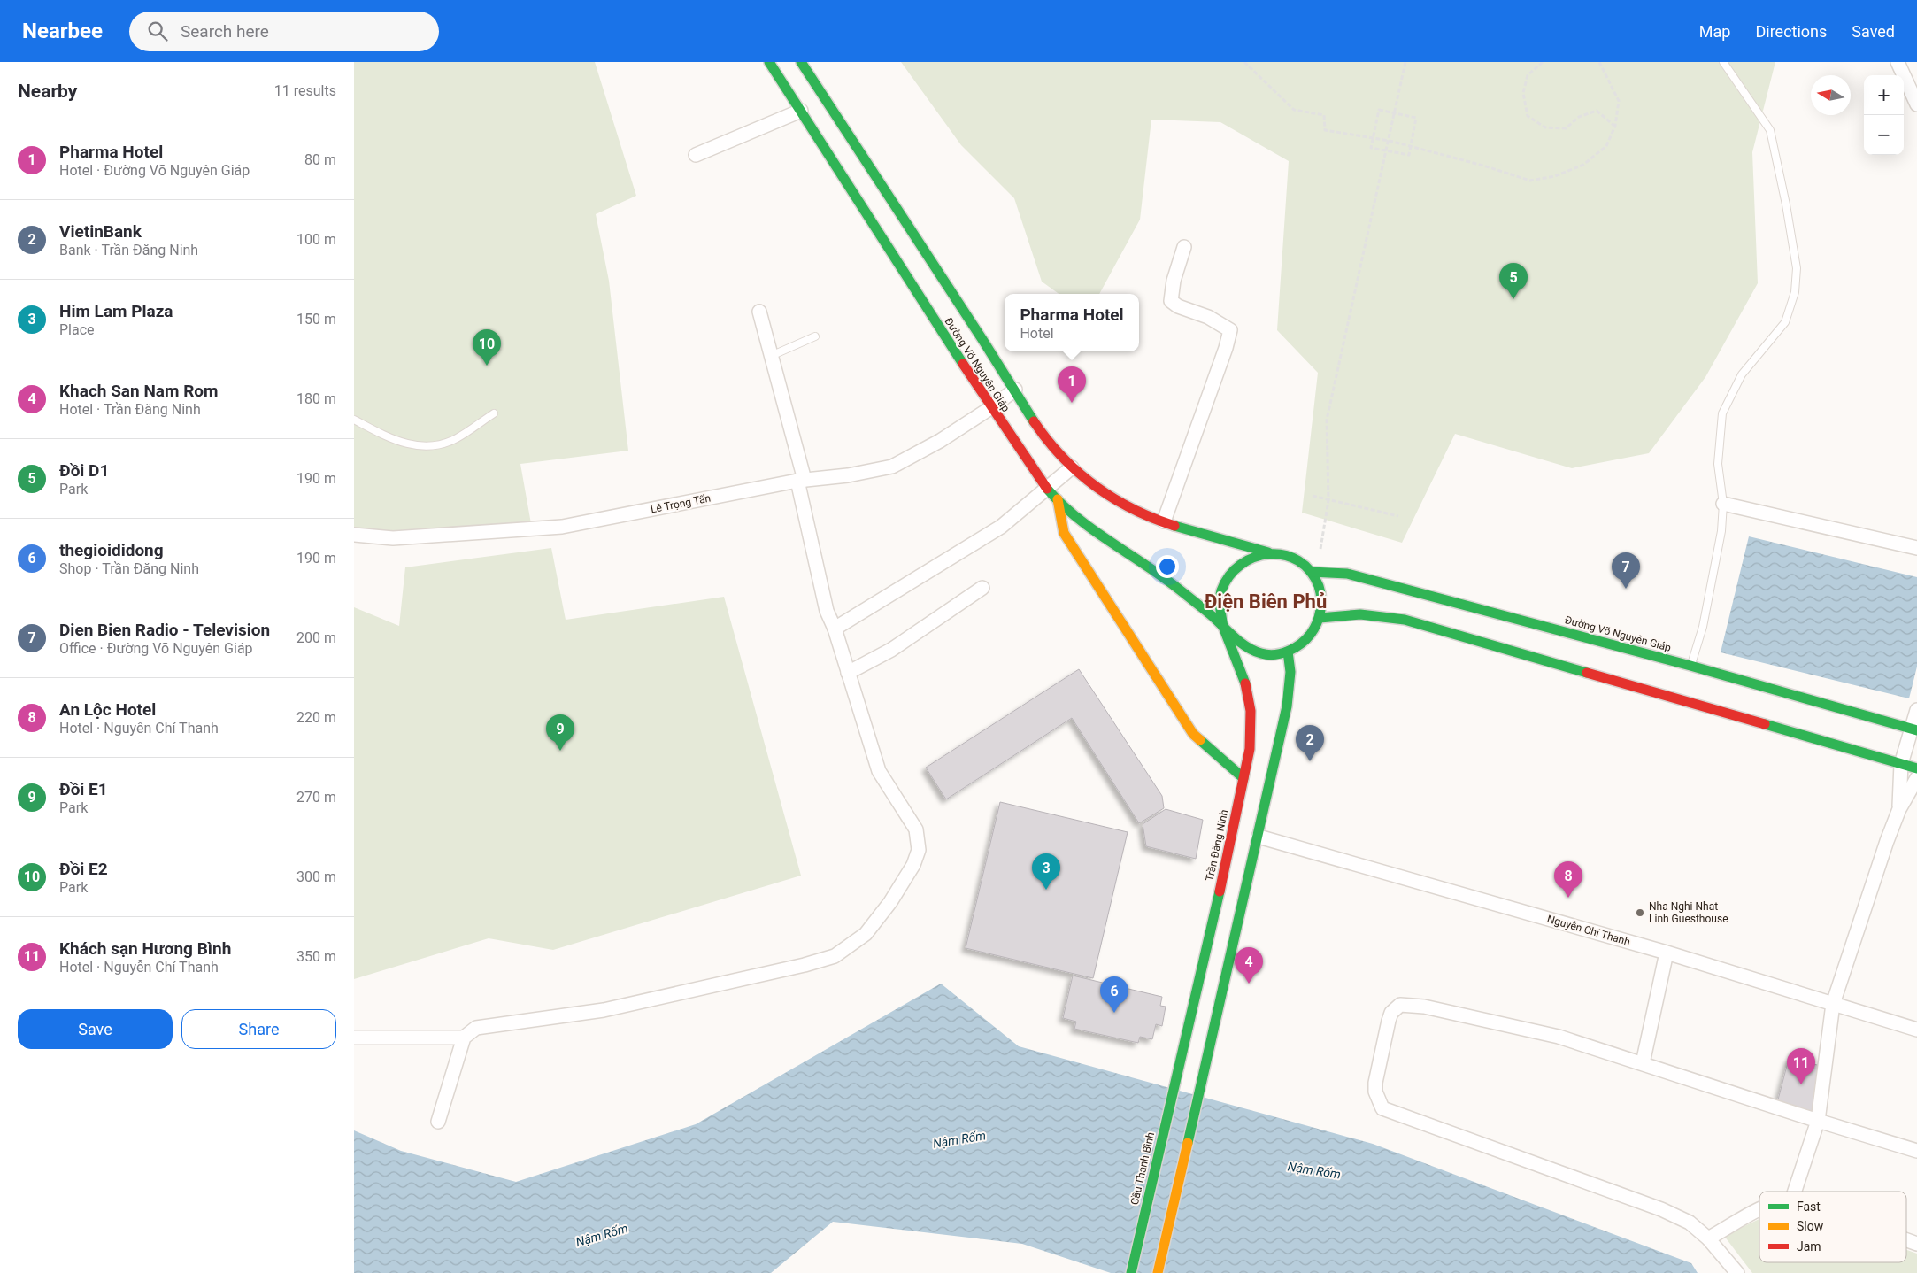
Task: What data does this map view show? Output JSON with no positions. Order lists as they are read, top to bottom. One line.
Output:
{"streets":{"main road":["Đường Võ Nguyên Giáp","Trần Đăng Ninh","Cầu Thanh Bình"],"street":["Lê Trọng Tấn","Nguyễn Chí Thanh"]},"crossings":[["Đường Võ Nguyên Giáp","Lê Trọng Tấn"],["Đường Võ Nguyên Giáp","Trần Đăng Ninh"],["Trần Đăng Ninh","Nguyễn Chí Thanh"],["Trần Đăng Ninh","Cầu Thanh Bình"]],"districts":["Điện Biên Phủ"],"water":["Nậm Rốm"],"places":["Nha Nghi Nhat Linh Guesthouse"],"legend":["Fast","Slow","Jam"],"north":"left","page":{"header":"Nearbee","search":"Search here","nav":["Map","Directions","Saved"],"heading":["Nearby","11 results"],"map_buttons":["+","−"],"list":[{"mark":"1","name":"Pharma Hotel","note":"Hotel · Đường Võ Nguyên Giáp","value":"80 m"},{"mark":"2","name":"VietinBank","note":"Bank · Trần Đăng Ninh","value":"100 m"},{"mark":"3","name":"Him Lam Plaza","note":"Place","value":"150 m"},{"mark":"4","name":"Khach San Nam Rom","note":"Hotel · Trần Đăng Ninh","value":"180 m"},{"mark":"5","name":"Đồi D1","note":"Park","value":"190 m"},{"mark":"6","name":"thegioididong","note":"Shop · Trần Đăng Ninh","value":"190 m"},{"mark":"7","name":"Dien Bien Radio - Television","note":"Office · Đường Võ Nguyên Giáp","value":"200 m"},{"mark":"8","name":"An Lộc Hotel","note":"Hotel · Nguyễn Chí Thanh","value":"220 m"},{"mark":"9","name":"Đồi E1","note":"Park","value":"270 m"},{"mark":"10","name":"Đồi E2","note":"Park","value":"300 m"},{"mark":"11","name":"Khách sạn Hương Bình","note":"Hotel · Nguyễn Chí Thanh","value":"350 m"}],"pins":["5","10","1","7","9","2","3","8","4","6","11"],"popup":["Pharma Hotel","Hotel"],"buttons":["Save","Share"]}}
